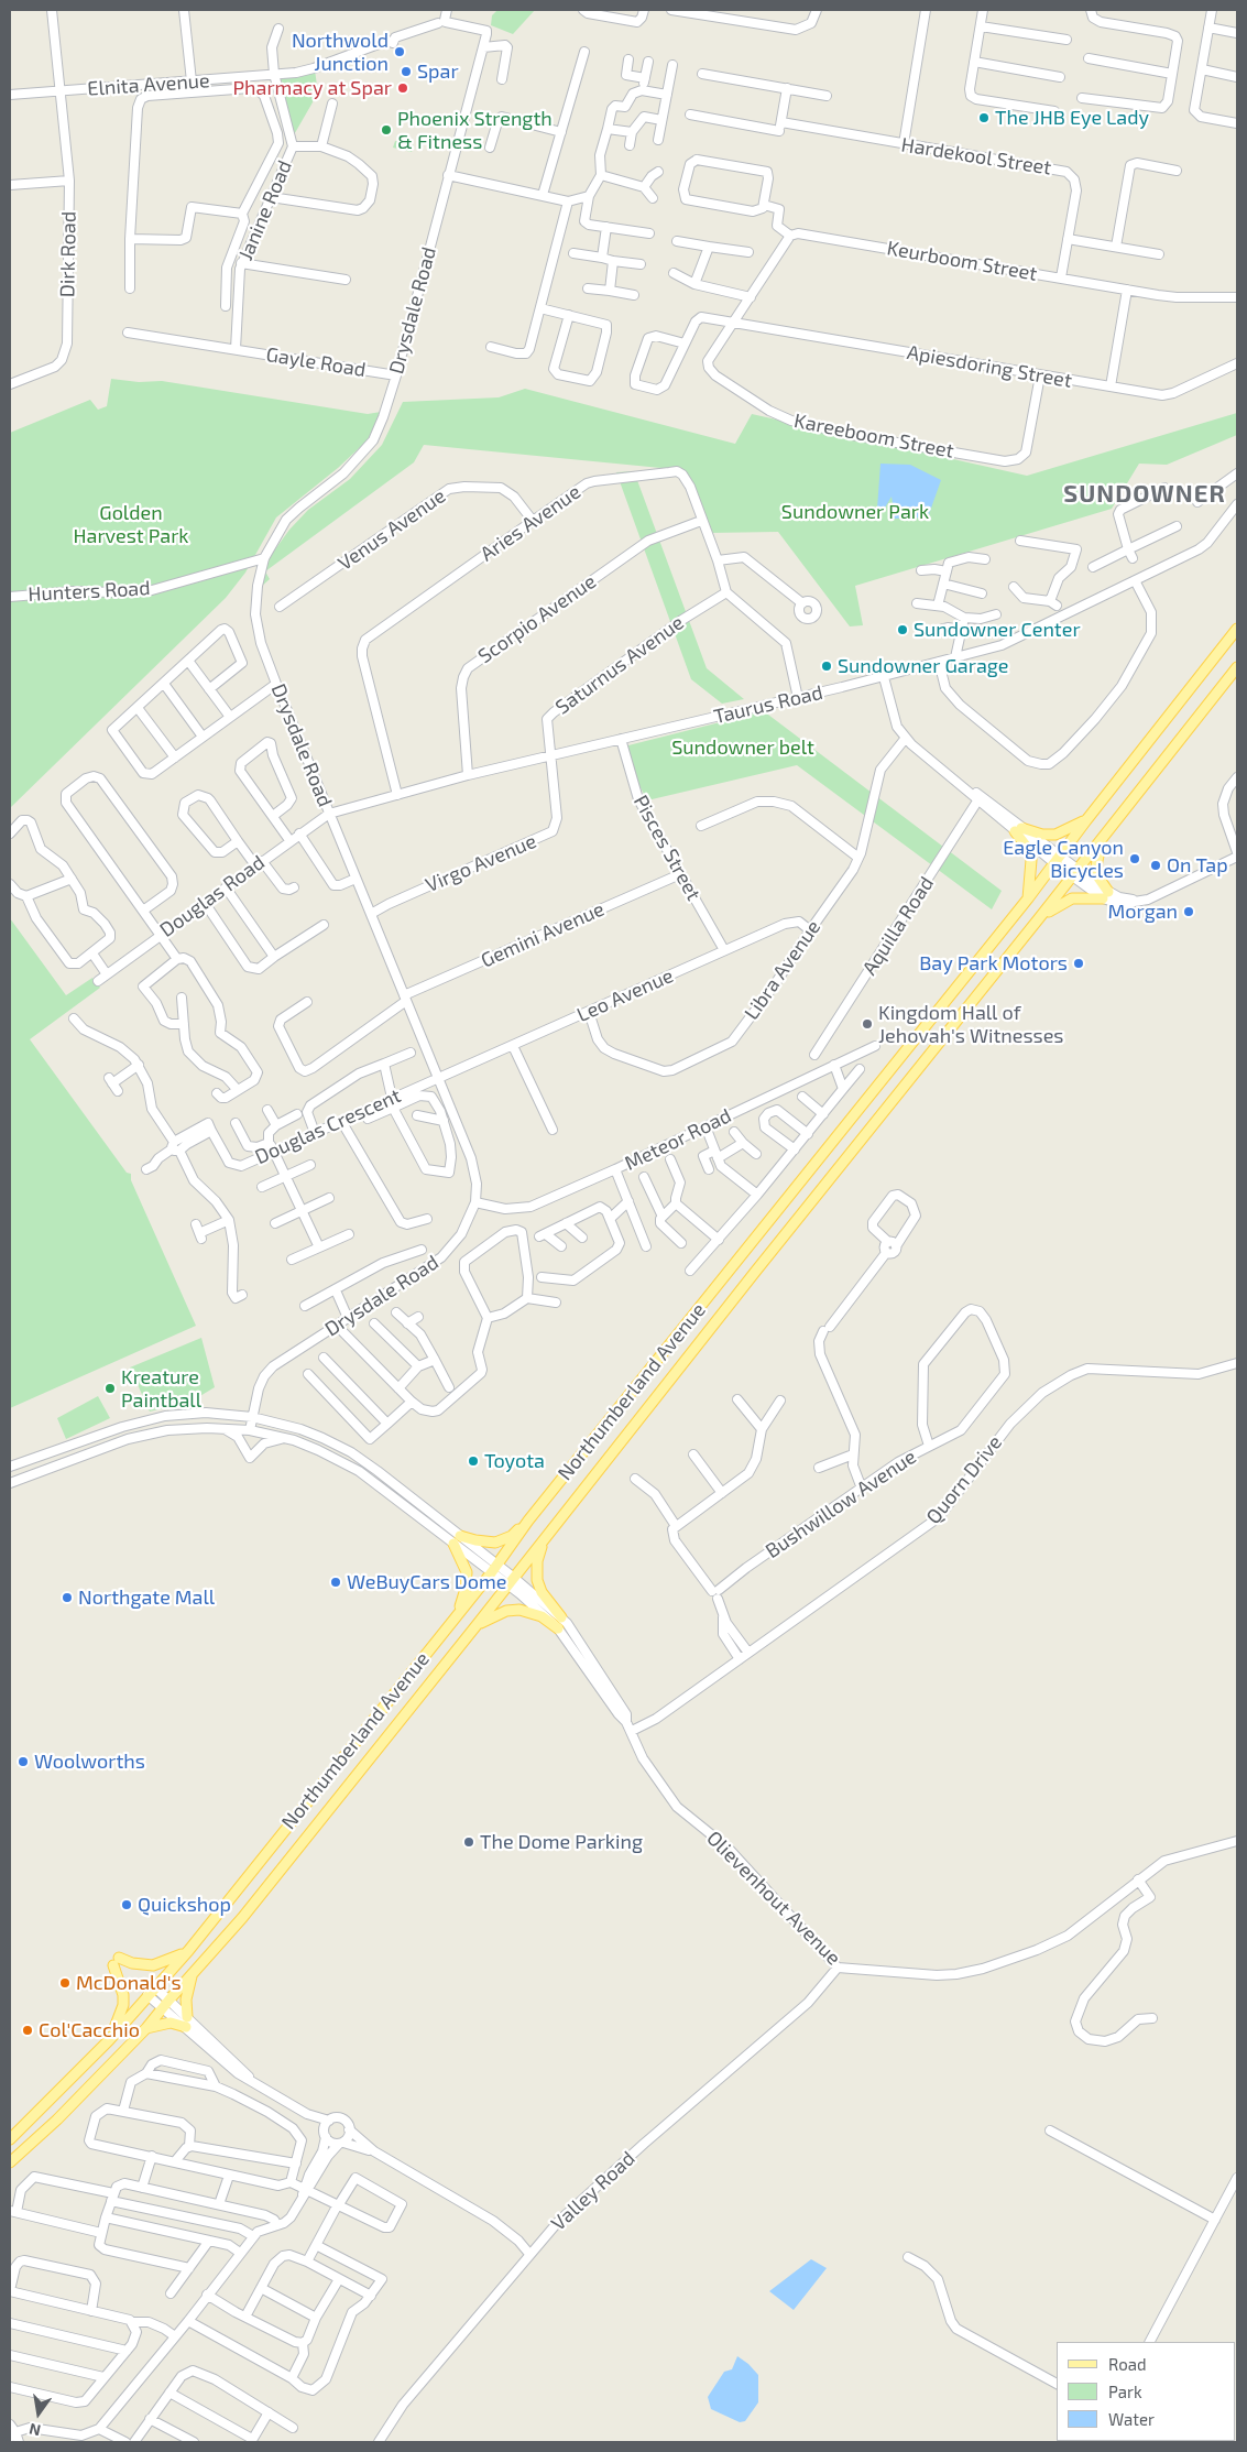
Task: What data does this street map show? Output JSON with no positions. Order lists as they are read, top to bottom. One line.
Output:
{"streets":{"main road":["Northumberland Avenue"],"street":["Elnita Avenue","Hardekool Street","Janine Road","Dirk Road","Keurboom Street","Drysdale Road","Gayle Road","Apiesdoring Street","Kareeboom Street","Aries Avenue","Venus Avenue","Hunters Road","Scorpio Avenue","Saturnus Avenue","Taurus Road","Pisces Street","Virgo Avenue","Douglas Road","Aquilla Road","Gemini Avenue","Libra Avenue","Leo Avenue","Douglas Crescent","Meteor Road","Quorn Drive","Bushwillow Avenue","Olievenhout Avenue","Valley Road"]},"crossings":[["Elnita Avenue","Janine Road"],["Elnita Avenue","Dirk Road"],["Hardekool Street","Keurboom Street"],["Janine Road","Gayle Road"],["Drysdale Road","Gayle Road"],["Drysdale Road","Hunters Road"],["Drysdale Road","Taurus Road"],["Drysdale Road","Virgo Avenue"],["Drysdale Road","Douglas Road"],["Drysdale Road","Gemini Avenue"],["Drysdale Road","Leo Avenue"],["Drysdale Road","Douglas Crescent"],["Drysdale Road","Meteor Road"],["Drysdale Road","Olievenhout Avenue"],["Apiesdoring Street","Kareeboom Street"],["Aries Avenue","Venus Avenue"],["Aries Avenue","Scorpio Avenue"],["Aries Avenue","Saturnus Avenue"],["Aries Avenue","Taurus Road"],["Scorpio Avenue","Taurus Road"],["Saturnus Avenue","Taurus Road"],["Saturnus Avenue","Virgo Avenue"],["Taurus Road","Pisces Street"],["Taurus Road","Virgo Avenue"],["Taurus Road","Douglas Road"],["Pisces Street","Gemini Avenue"],["Pisces Street","Leo Avenue"],["Libra Avenue","Leo Avenue"],["Leo Avenue","Douglas Crescent"],["Northumberland Avenue","Olievenhout Avenue"],["Quorn Drive","Olievenhout Avenue"],["Olievenhout Avenue","Valley Road"]],"districts":["SUNDOWNER"],"parks":["Sundowner Park","Golden Harvest Park","Sundowner belt"],"places":["Northwold Junction","Spar","Pharmacy at Spar","The JHB Eye Lady","Phoenix Strength & Fitness","Sundowner Center","Sundowner Garage","Eagle Canyon Bicycles","On Tap","Morgan","Bay Park Motors","Kingdom Hall of Jehovah's Witnesses","Kreature Paintball","Toyota","WeBuyCars Dome","Northgate Mall","Woolworths","The Dome Parking","Quickshop","McDonald's","Col'Cacchio"],"legend":["Road","Park","Water"],"north":"bottom"}
